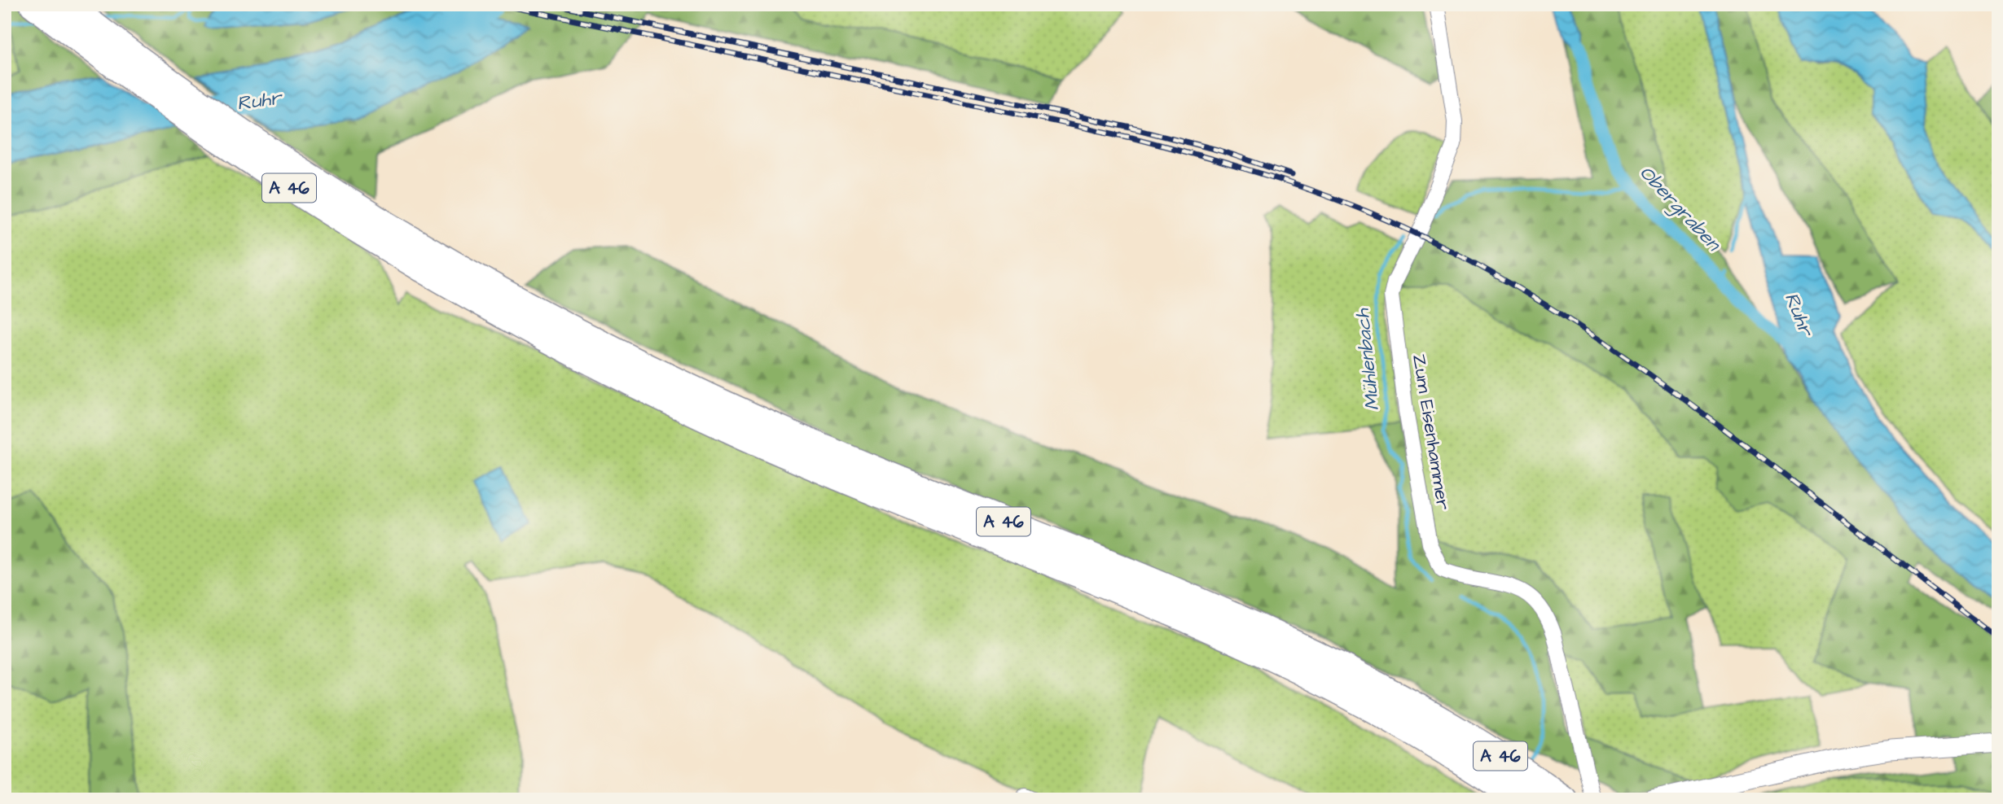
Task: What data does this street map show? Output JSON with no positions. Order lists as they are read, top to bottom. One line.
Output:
{"streets":{"highway":["A 46"],"street":["Zum Eisenhammer"]},"water":["Ruhr","Obergraben","Mühlenbach"]}
